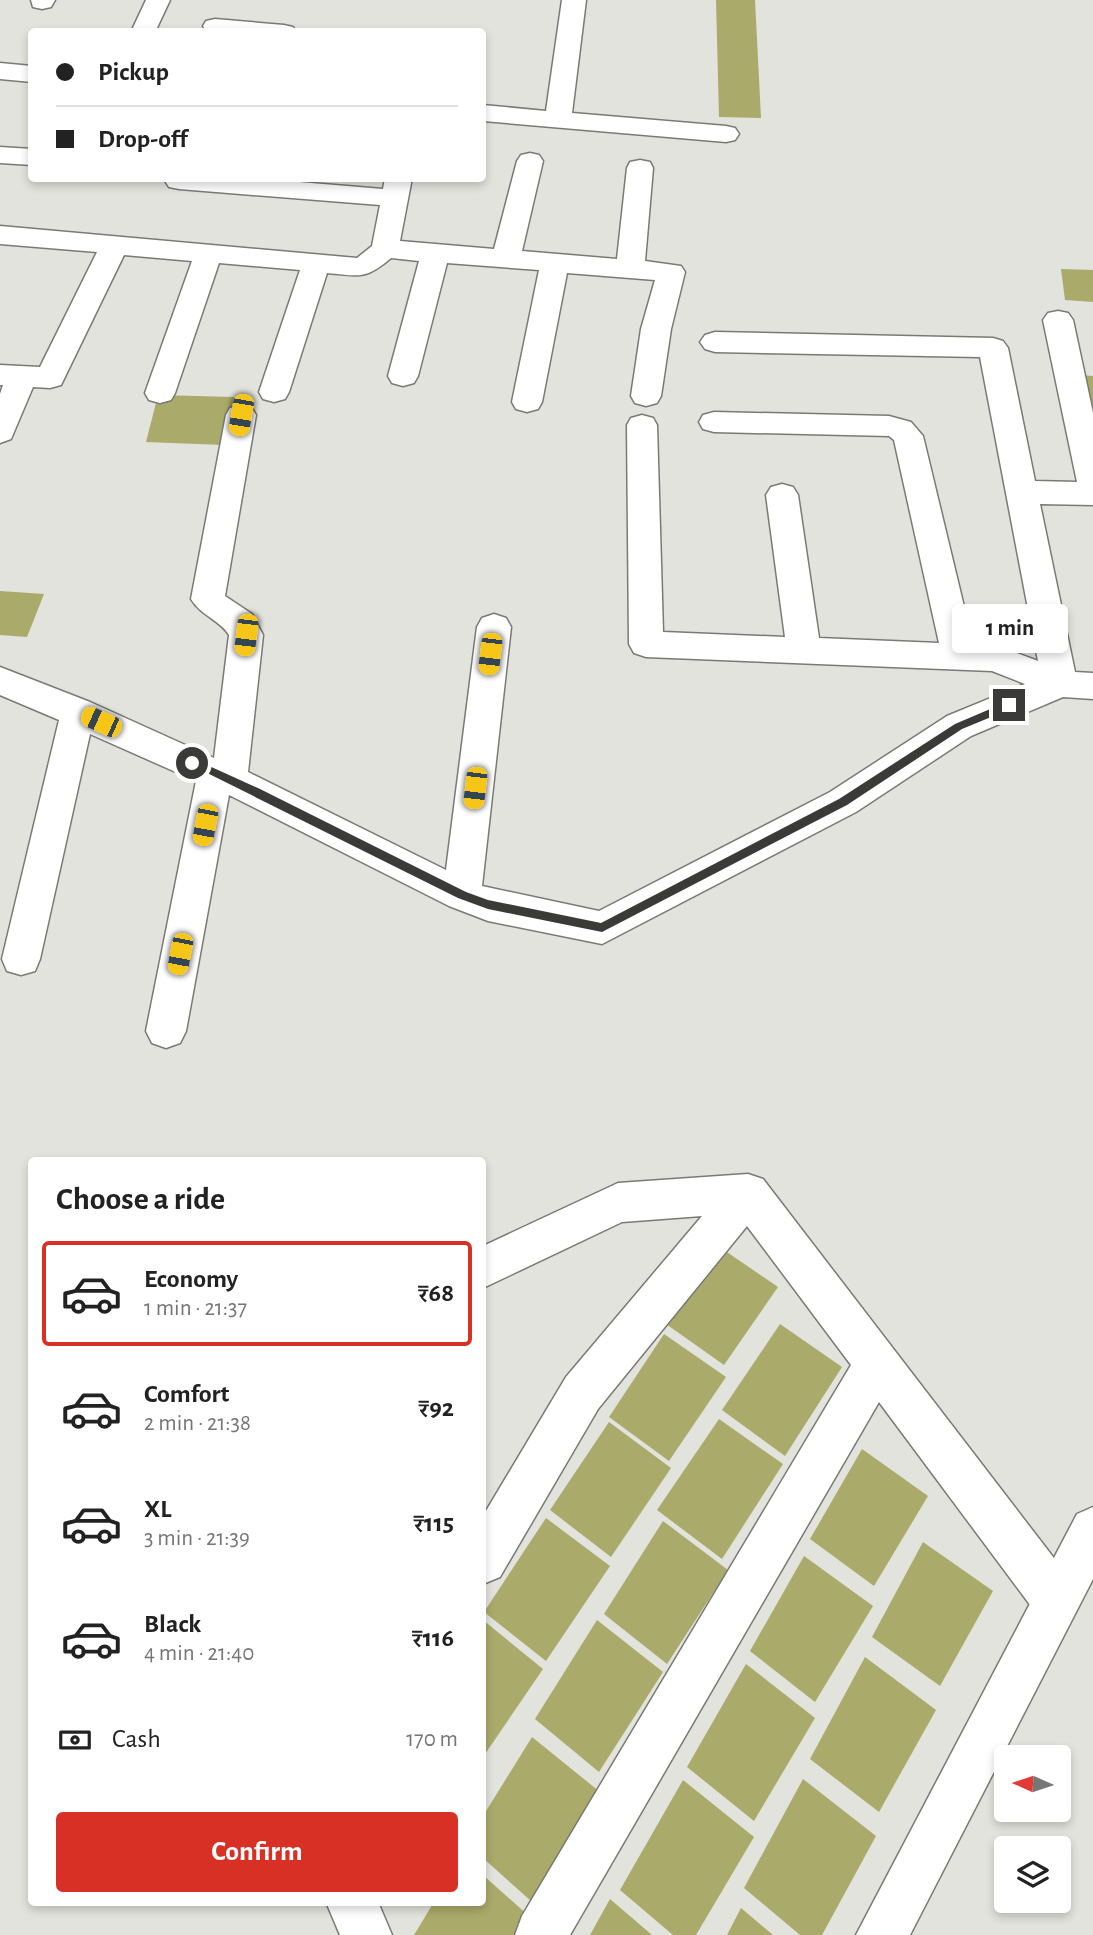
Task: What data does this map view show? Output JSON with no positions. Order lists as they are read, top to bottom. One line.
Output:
{"north":"left","page":{"banner":["Pickup","Drop-off"],"bubble":"1 min","heading":"Choose a ride","list":[{"name":"Economy","note":"1 min · 21:37","value":"₹68"},{"name":"Comfort","note":"2 min · 21:38","value":"₹92"},{"name":"XL","note":"3 min · 21:39","value":"₹115"},{"name":"Black","note":"4 min · 21:40","value":"₹116"}],"pay":["Cash","170 m"],"buttons":"Confirm"}}
